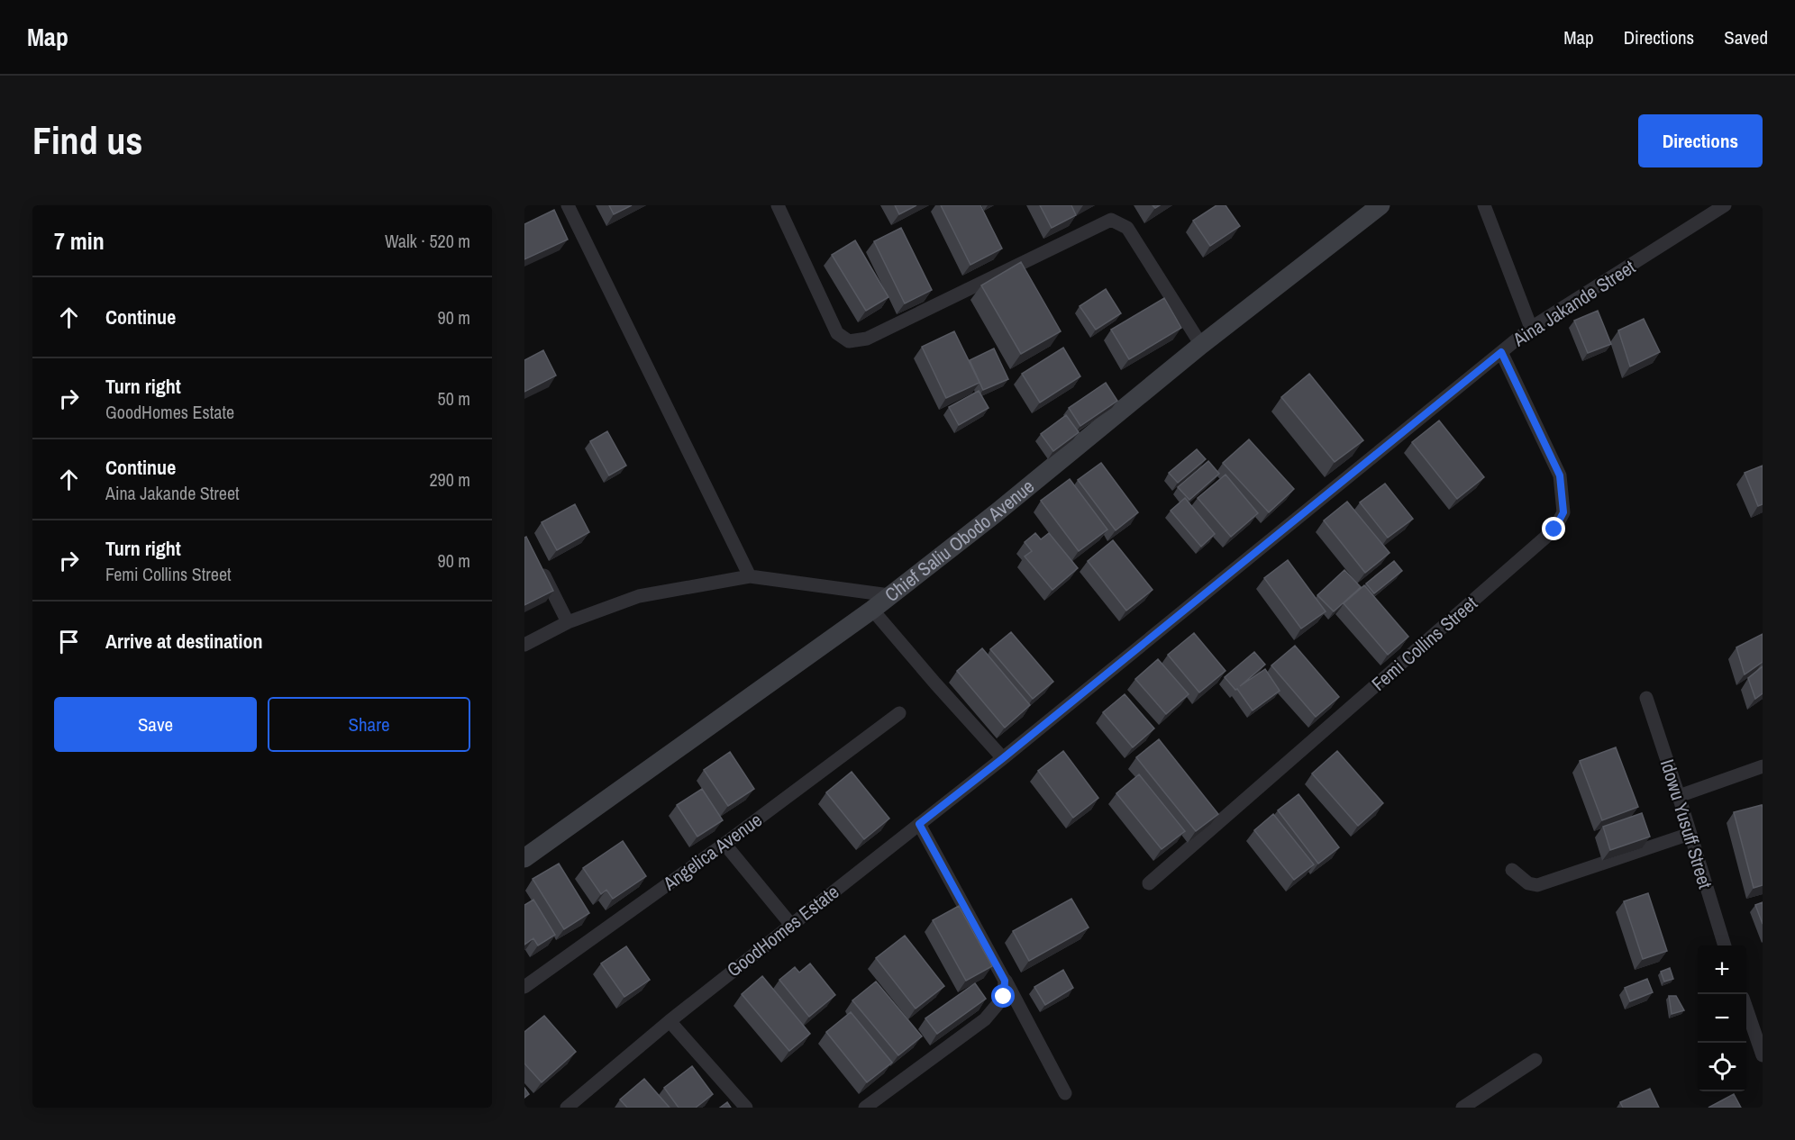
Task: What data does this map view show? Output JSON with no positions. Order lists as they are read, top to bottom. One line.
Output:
{"streets":{"street":["Aina Jakande Street","Chief Saliu Obodo Avenue","Femi Collins Street","Idowu Yusuff Street","Angelica Avenue","GoodHomes Estate"]},"crossings":[["Aina Jakande Street","Femi Collins Street"],["Aina Jakande Street","GoodHomes Estate"]],"page":{"header":"Map","nav":["Map","Directions","Saved"],"buttons":["Directions",["Save","Share"]],"title":"Find us","heading":["7 min","Walk · 520 m"],"list":[["Continue","90 m"],["Turn right","GoodHomes Estate","50 m"],["Continue","Aina Jakande Street","290 m"],["Turn right","Femi Collins Street","90 m"],"Arrive at destination"],"map_buttons":["+","−"]}}
